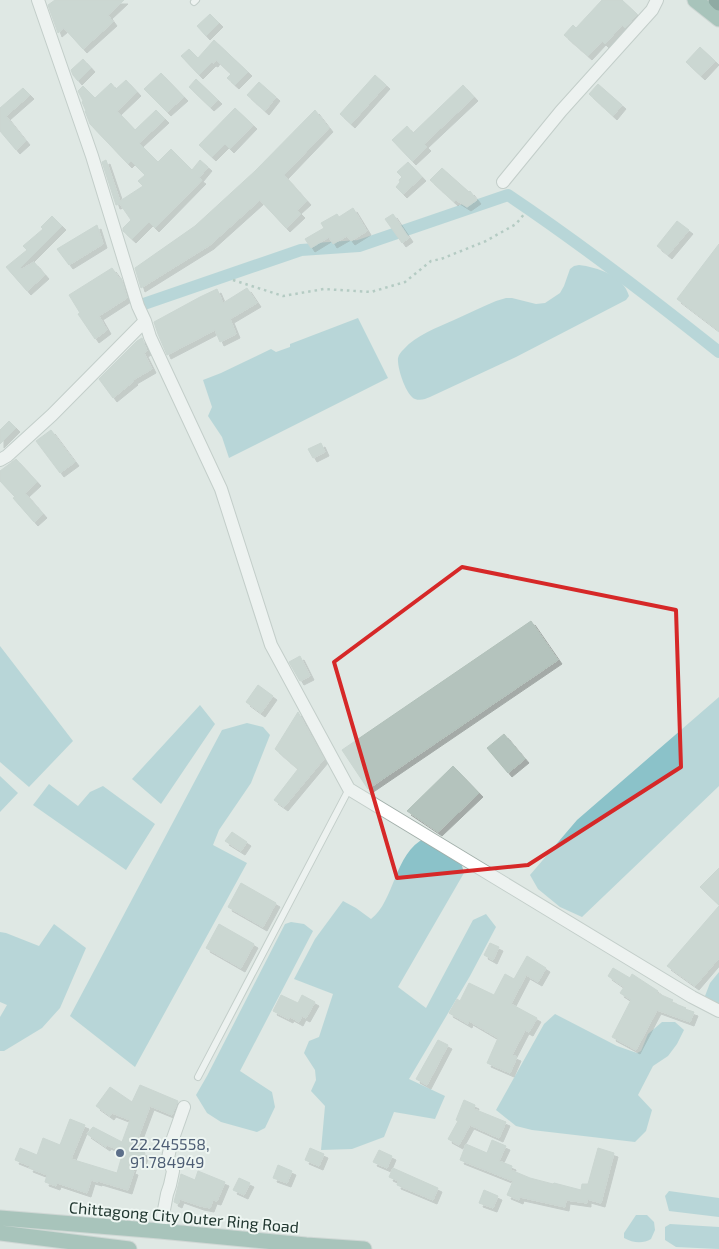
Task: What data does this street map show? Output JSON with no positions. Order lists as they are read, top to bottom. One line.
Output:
{"streets":{"main road":["Chittagong City Outer Ring Road"]},"places":["22.245558, 91.784949"]}
